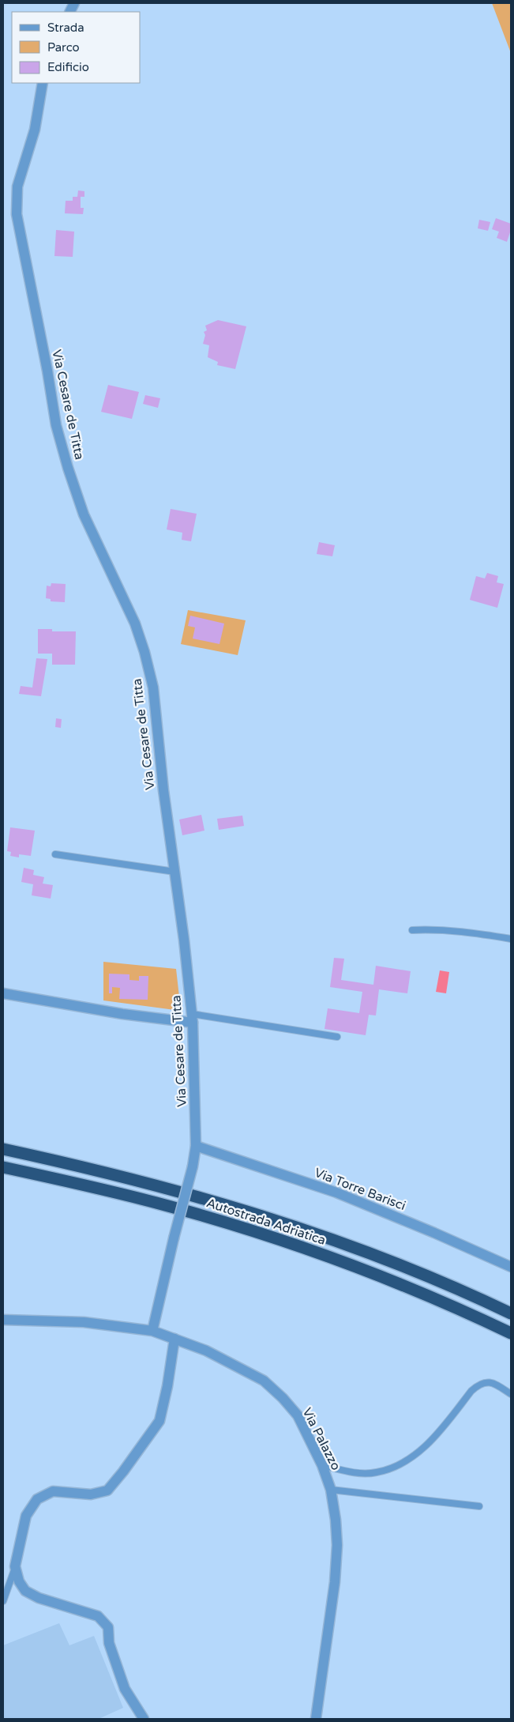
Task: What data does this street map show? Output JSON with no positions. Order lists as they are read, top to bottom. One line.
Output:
{"streets":{"highway":["Autostrada Adriatica"],"street":["Via Cesare de Titta","Via Torre Barisci","Via Palazzo"]},"crossings":[["Via Cesare de Titta","Via Torre Barisci"],["Via Cesare de Titta","Via Palazzo"]],"legend":["Strada","Parco","Edificio"]}
